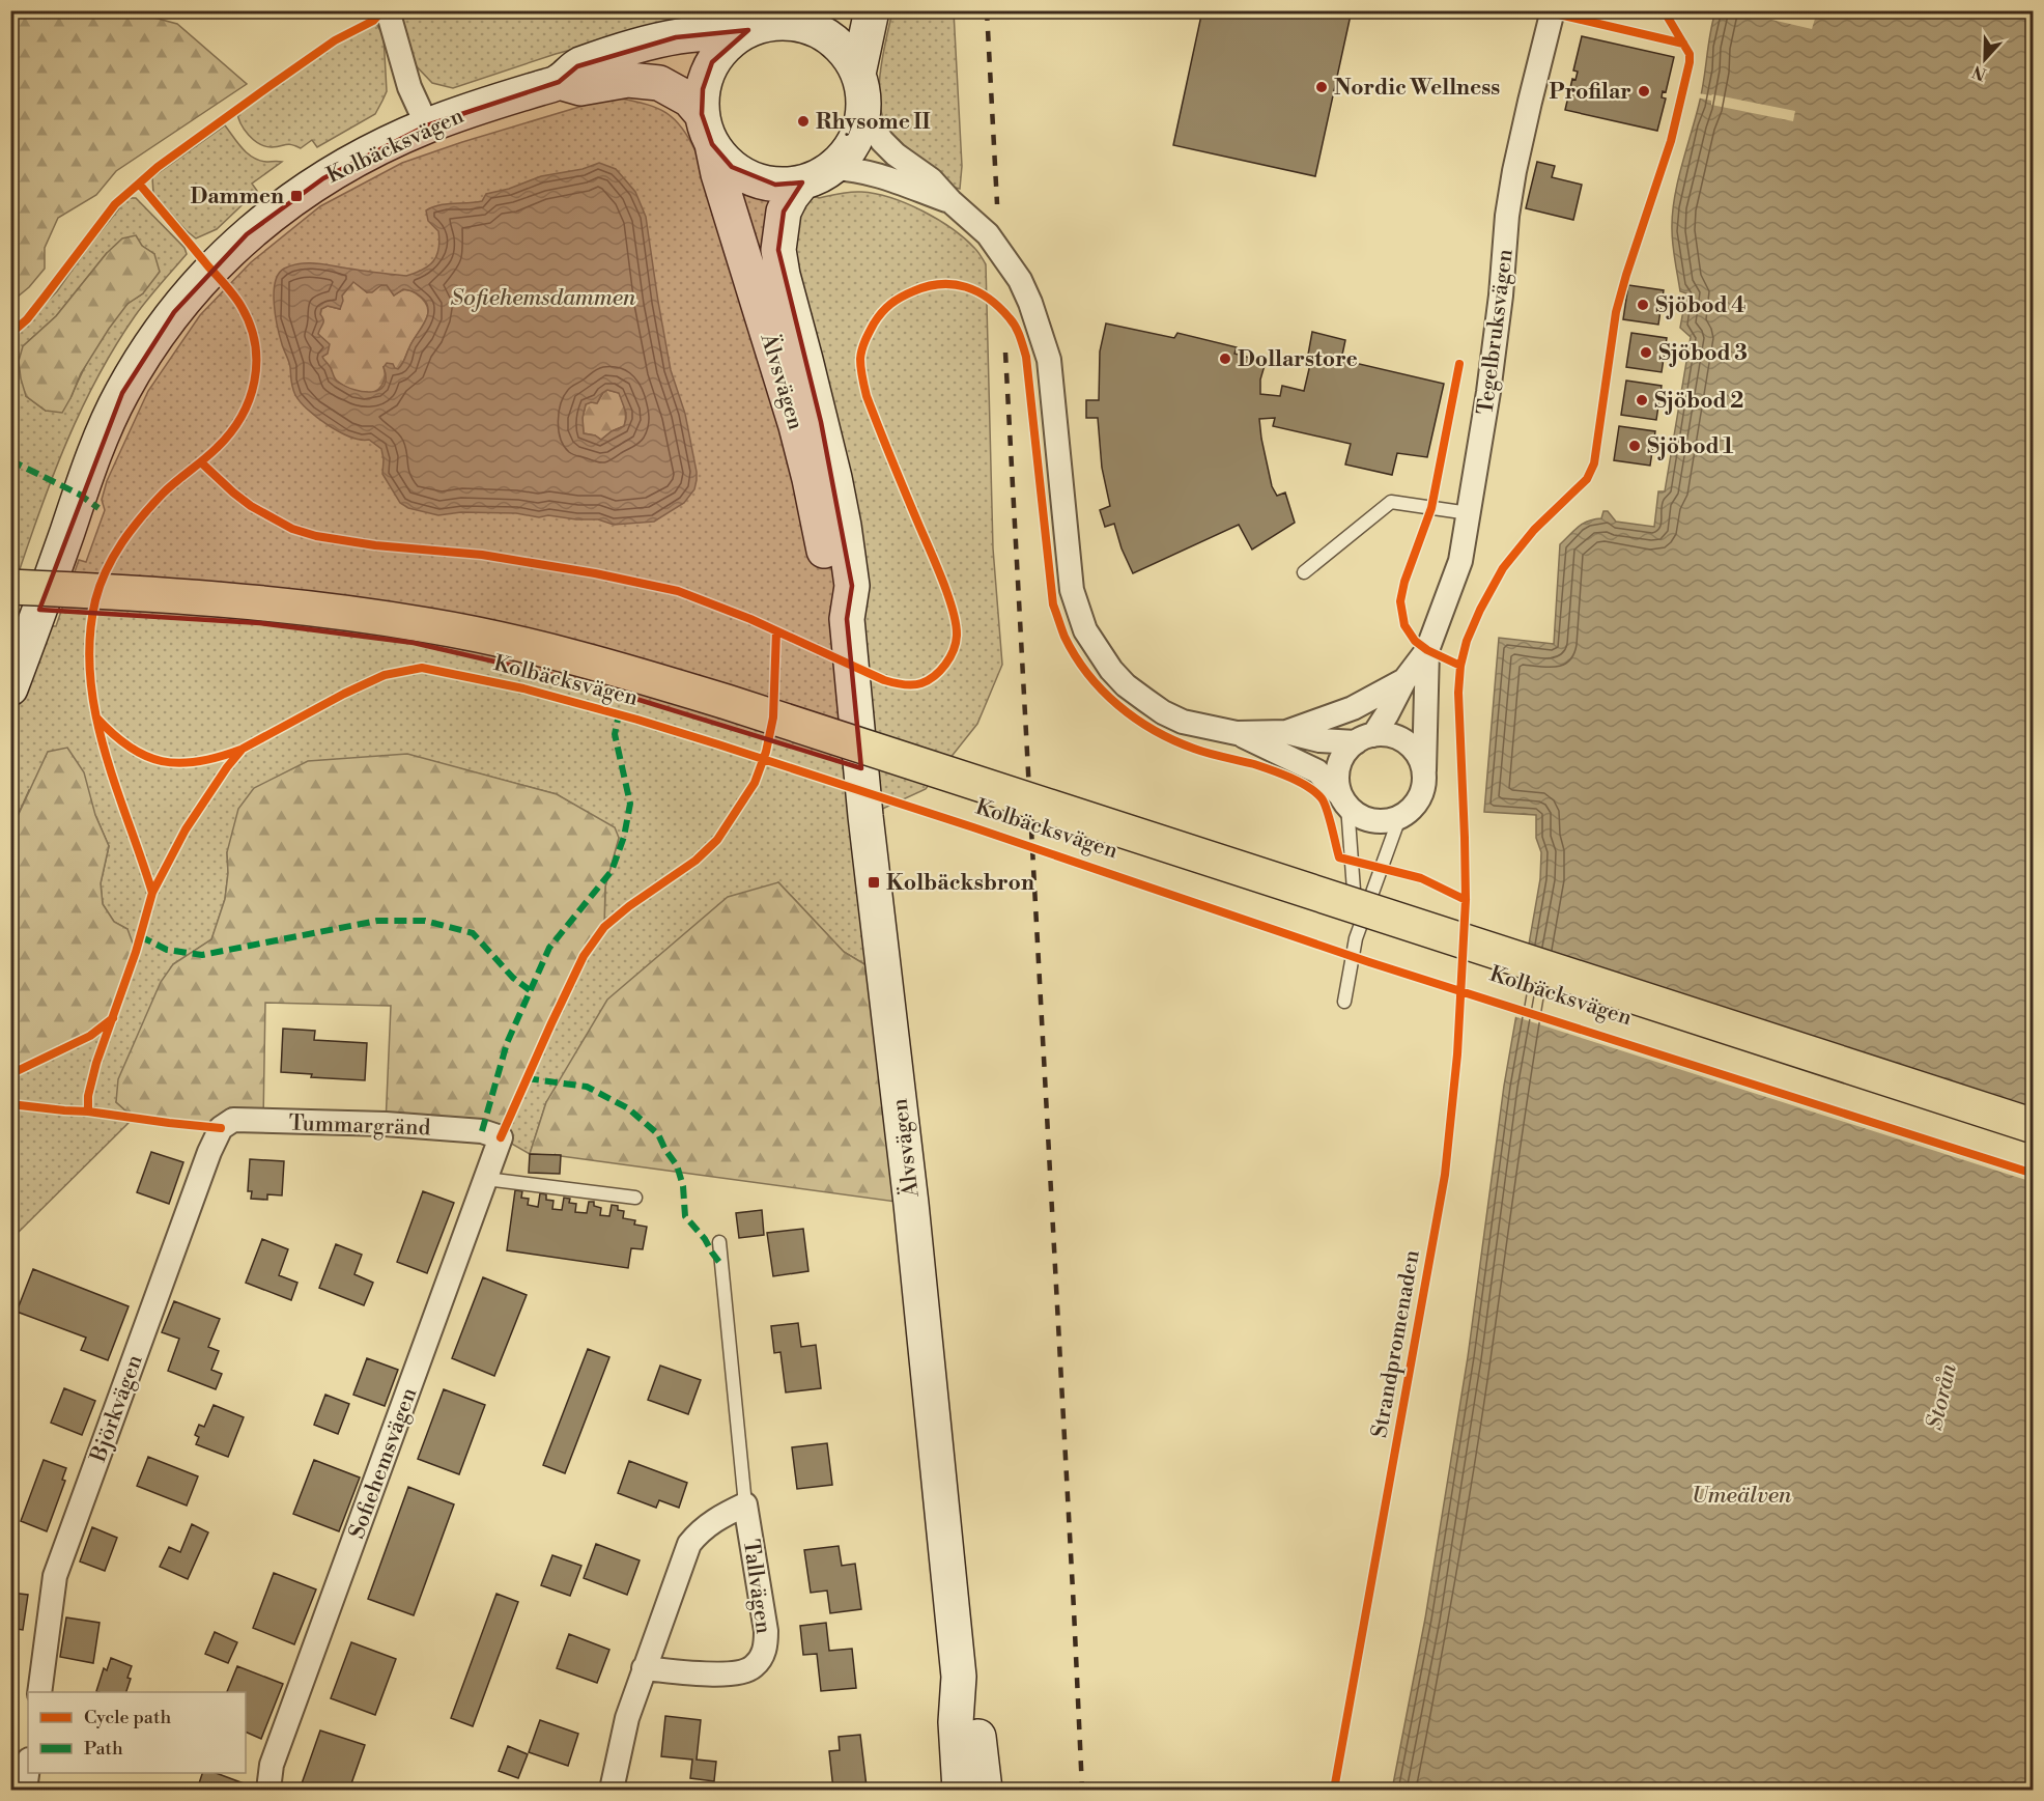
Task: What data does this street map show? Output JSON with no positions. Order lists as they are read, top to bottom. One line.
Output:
{"streets":{"highway":["Kolbäcksvägen"],"main road":["Älvsvägen"],"street":["Tegelbruksvägen","Tummargränd","Björkvägen","Sofiehemsvägen","Tallvägen"],"cycle path":["Strandpromenaden"]},"crossings":[["Kolbäcksvägen","Älvsvägen"],["Tummargränd","Björkvägen"],["Tummargränd","Sofiehemsvägen"]],"water":["Sofiehemsdammen","Storån","Umeälven"],"places":{"other":["Nordic Wellness","Profilar","Rhysome II","Sjöbod 4","Sjöbod 3","Dollarstore","Sjöbod 2","Sjöbod 1"],"transit":["Dammen","Kolbäcksbron"]},"legend":["Cycle path","Path"],"north":"bottom"}
